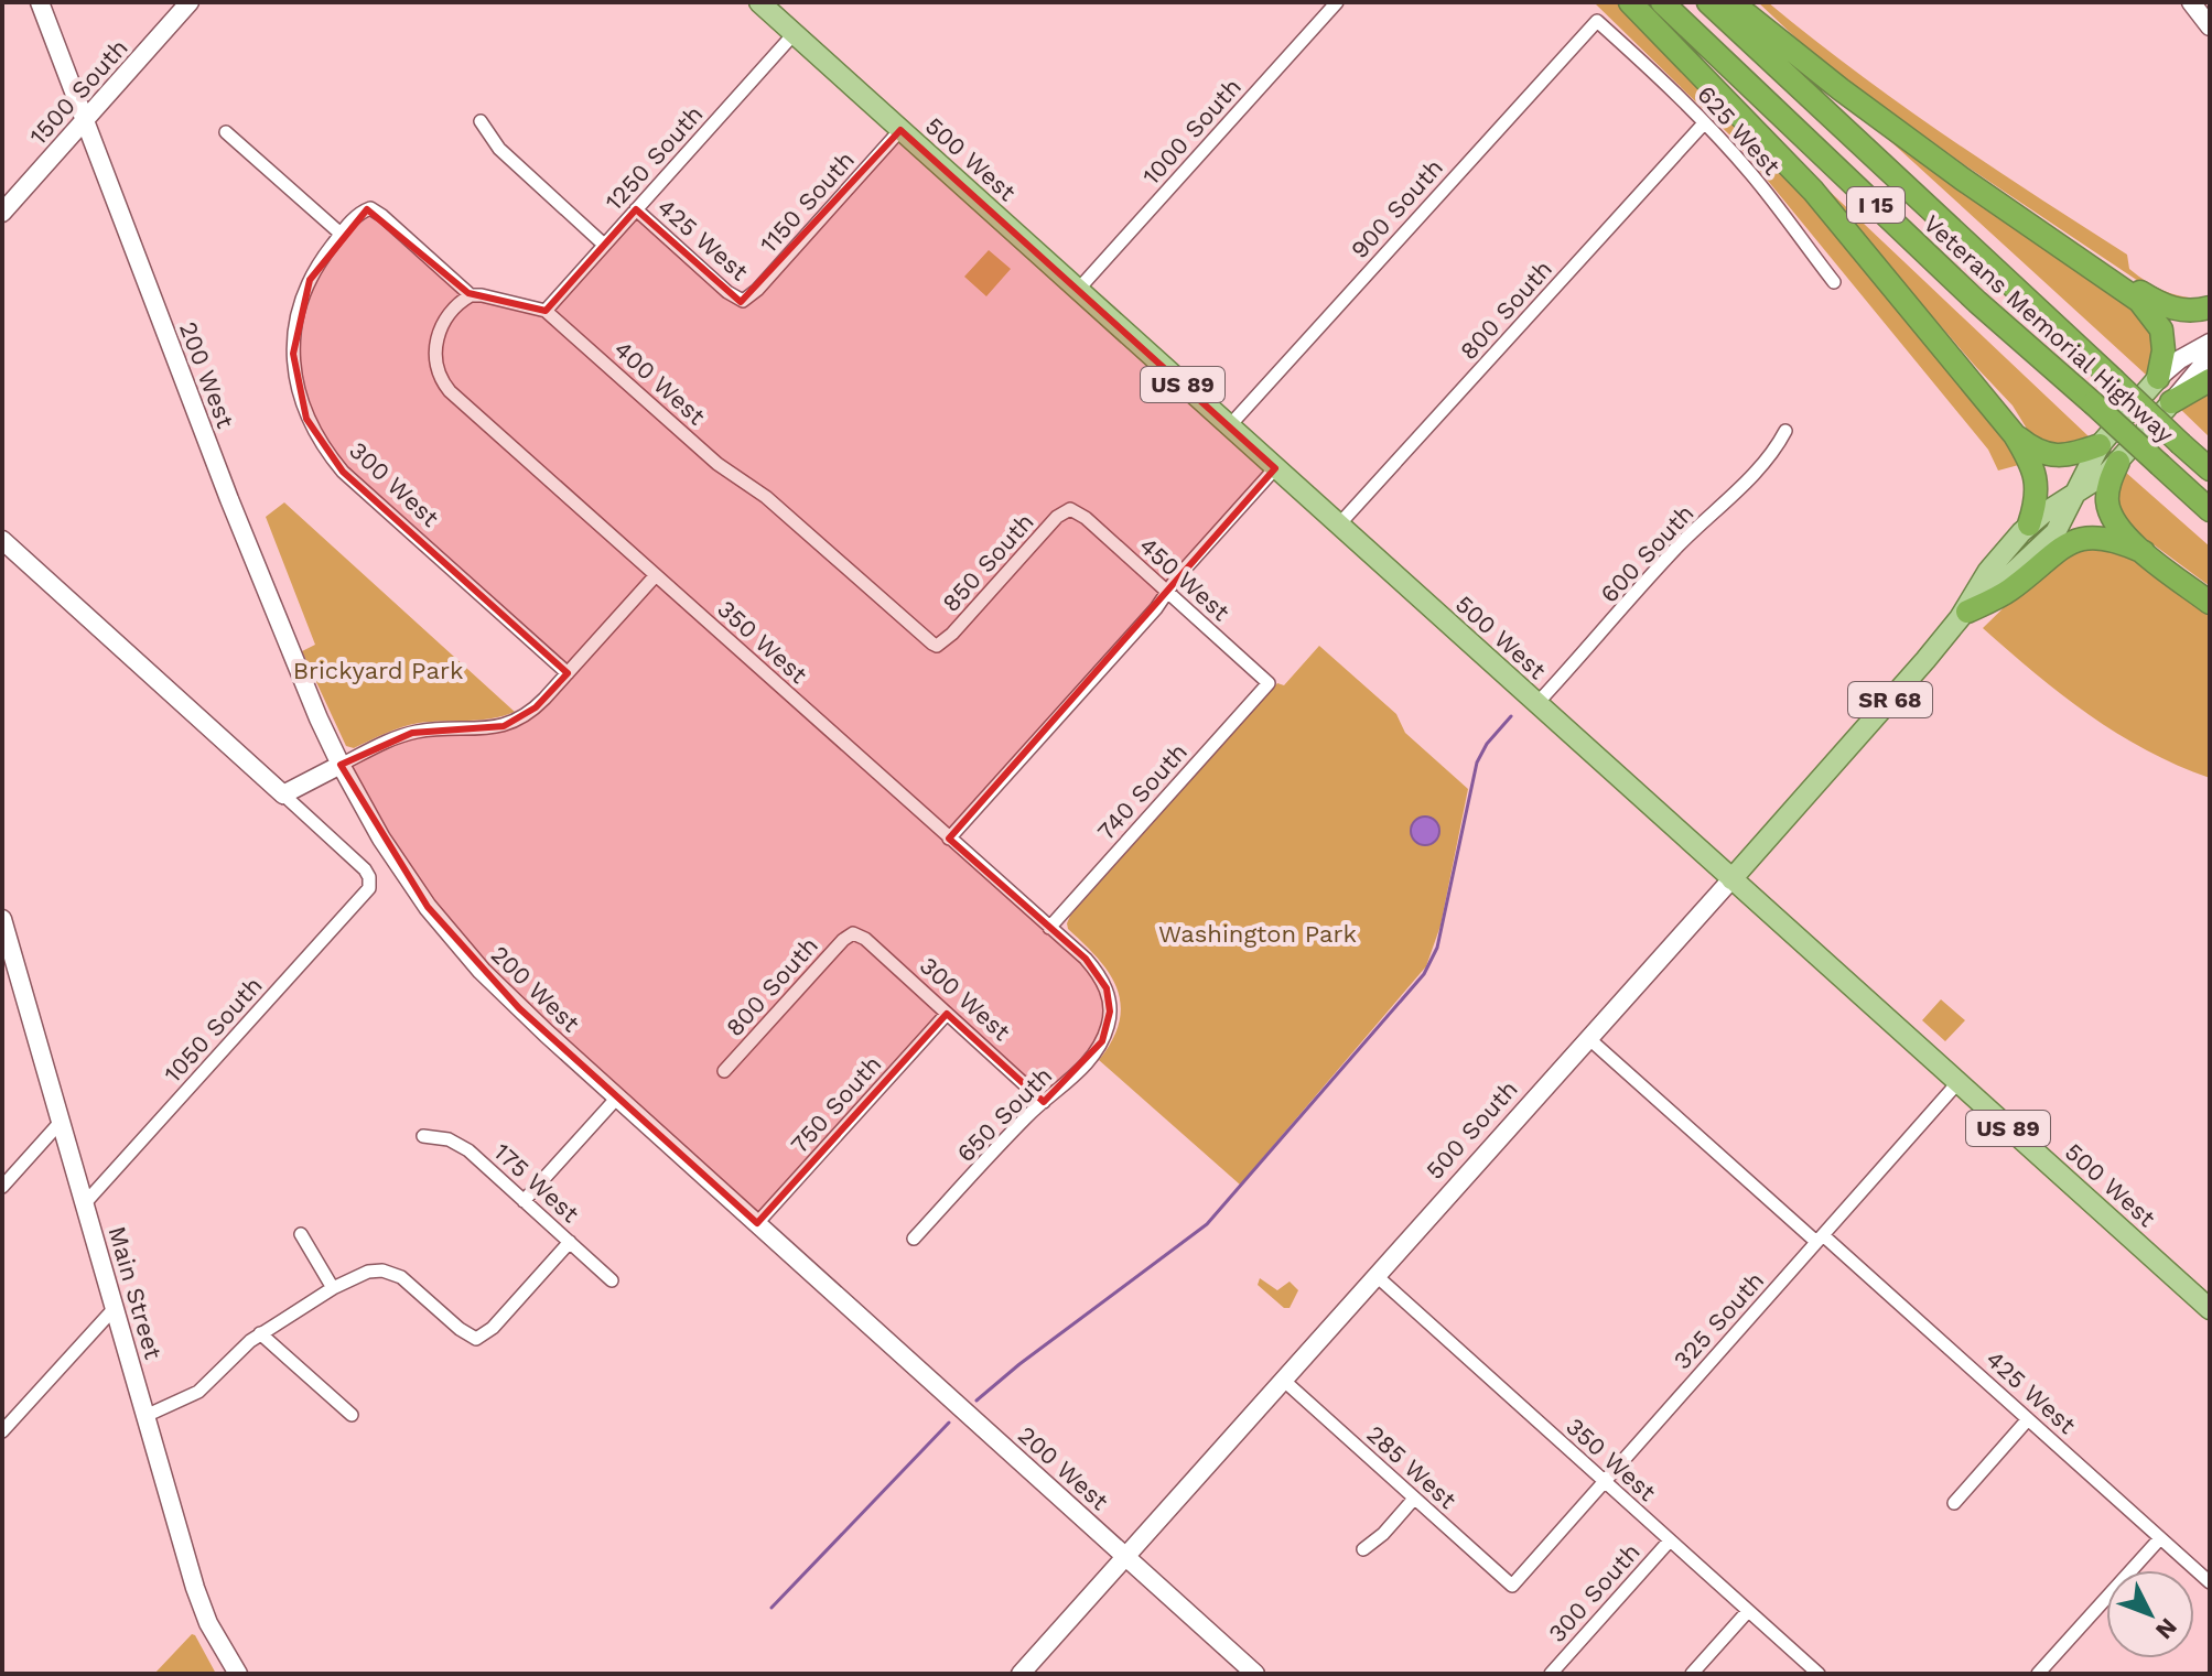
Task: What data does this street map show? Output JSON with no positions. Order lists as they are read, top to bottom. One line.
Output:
{"streets":{"highway":["I 15","Veterans Memorial Highway"],"main road":["1500 South","500 West","200 West","US 89","SR 68","500 South","Main Street"],"street":["625 West","1000 South","1250 South","1150 South","900 South","425 West","800 South","400 West","300 West","600 South","850 South","450 West","350 West","740 South","1050 South","750 South","650 South","175 West","325 South","285 West","300 South"]},"crossings":[["1500 South","200 West"],["625 West","900 South"],["625 West","800 South"],["1000 South","500 West"],["1250 South","500 West"],["1250 South","425 West"],["1250 South","400 West"],["500 West","1150 South"],["500 West","900 South"],["500 West","800 South"],["500 West","600 South"],["500 West","500 South"],["500 West","325 South"],["1150 South","425 West"],["425 West","500 South"],["425 West","325 South"],["800 South","300 West"],["200 West","750 South"],["200 West","500 South"],["400 West","850 South"],["300 West","750 South"],["300 West","650 South"],["850 South","450 West"],["450 West","740 South"],["350 West","740 South"],["350 West","650 South"],["350 West","500 South"],["350 West","325 South"],["350 West","300 South"],["1050 South","Main Street"],["500 South","285 West"],["325 South","285 West"]],"parks":["Brickyard Park","Washington Park"],"north":"bottom right"}
